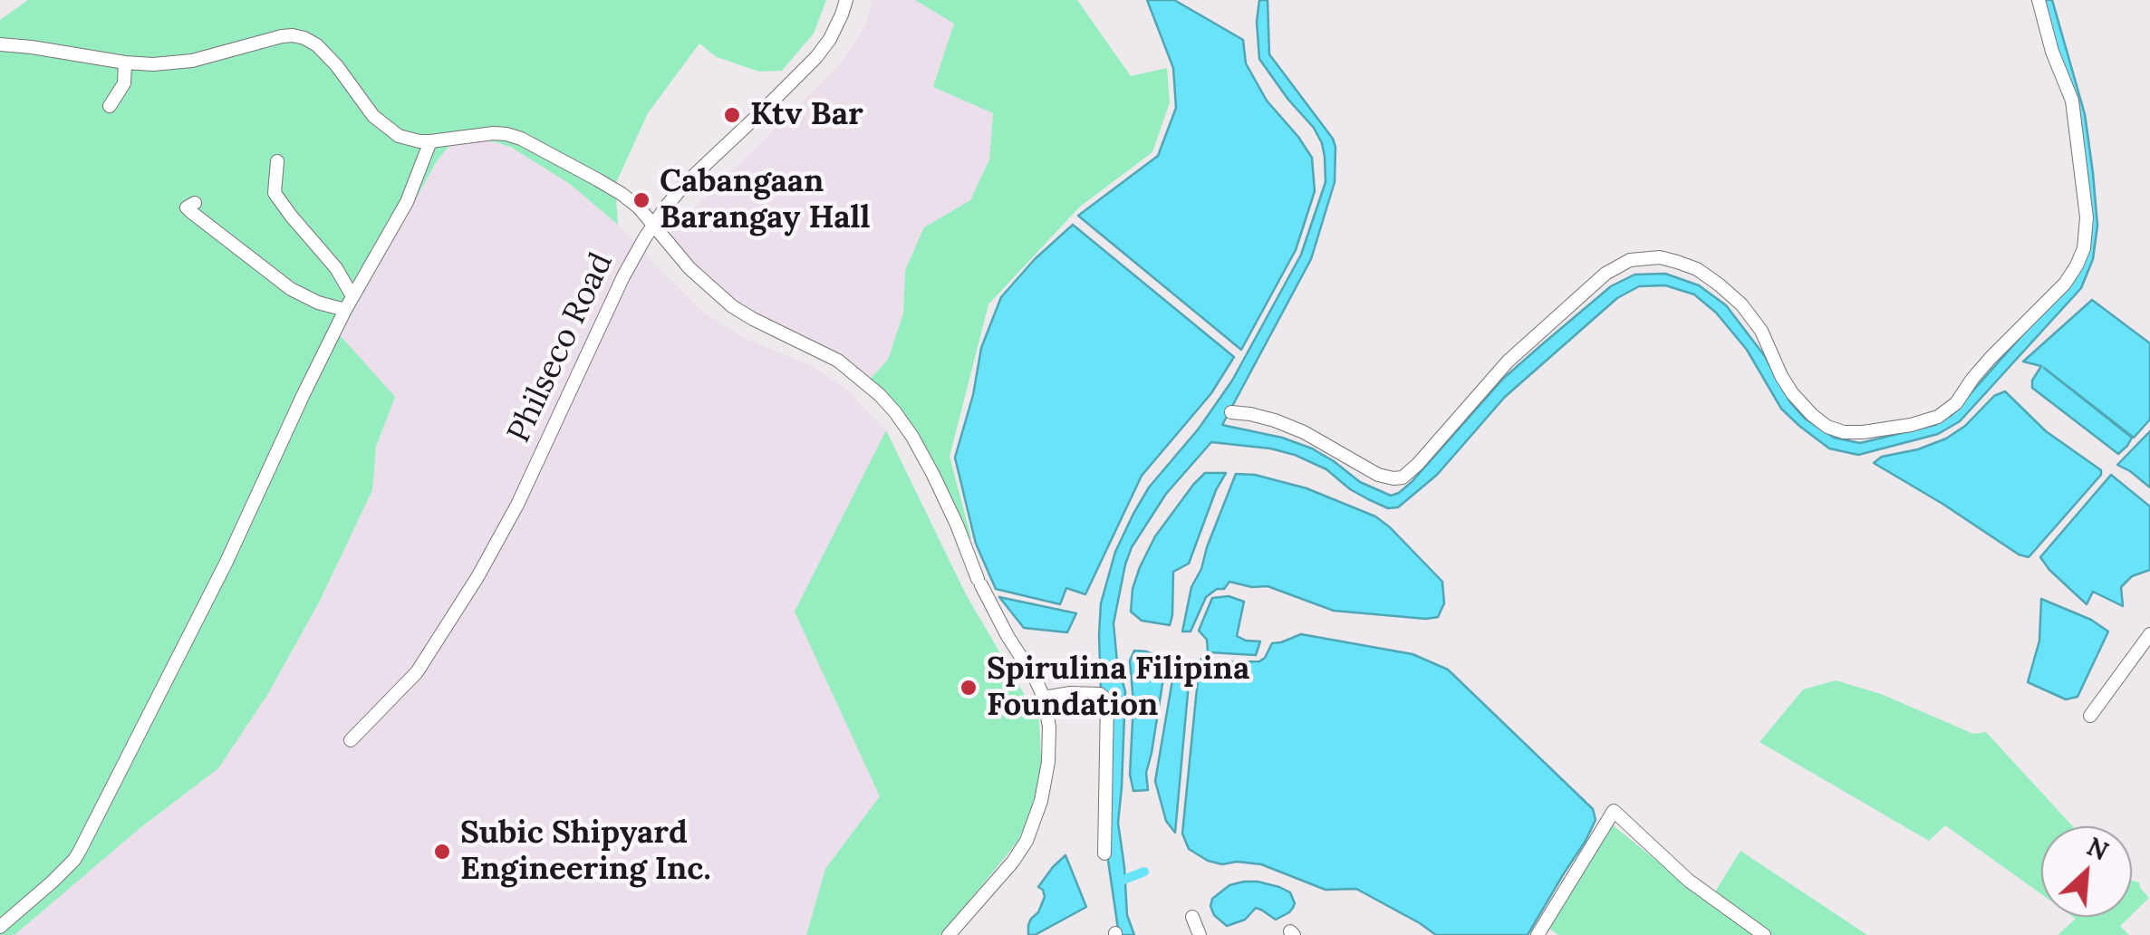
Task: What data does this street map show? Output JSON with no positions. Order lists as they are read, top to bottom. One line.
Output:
{"streets":{"street":["Philseco Road"]},"places":["Ktv Bar","Cabangaan Barangay Hall","Spirulina Filipina Foundation","Subic Shipyard Engineering Inc."],"north":"top right"}
